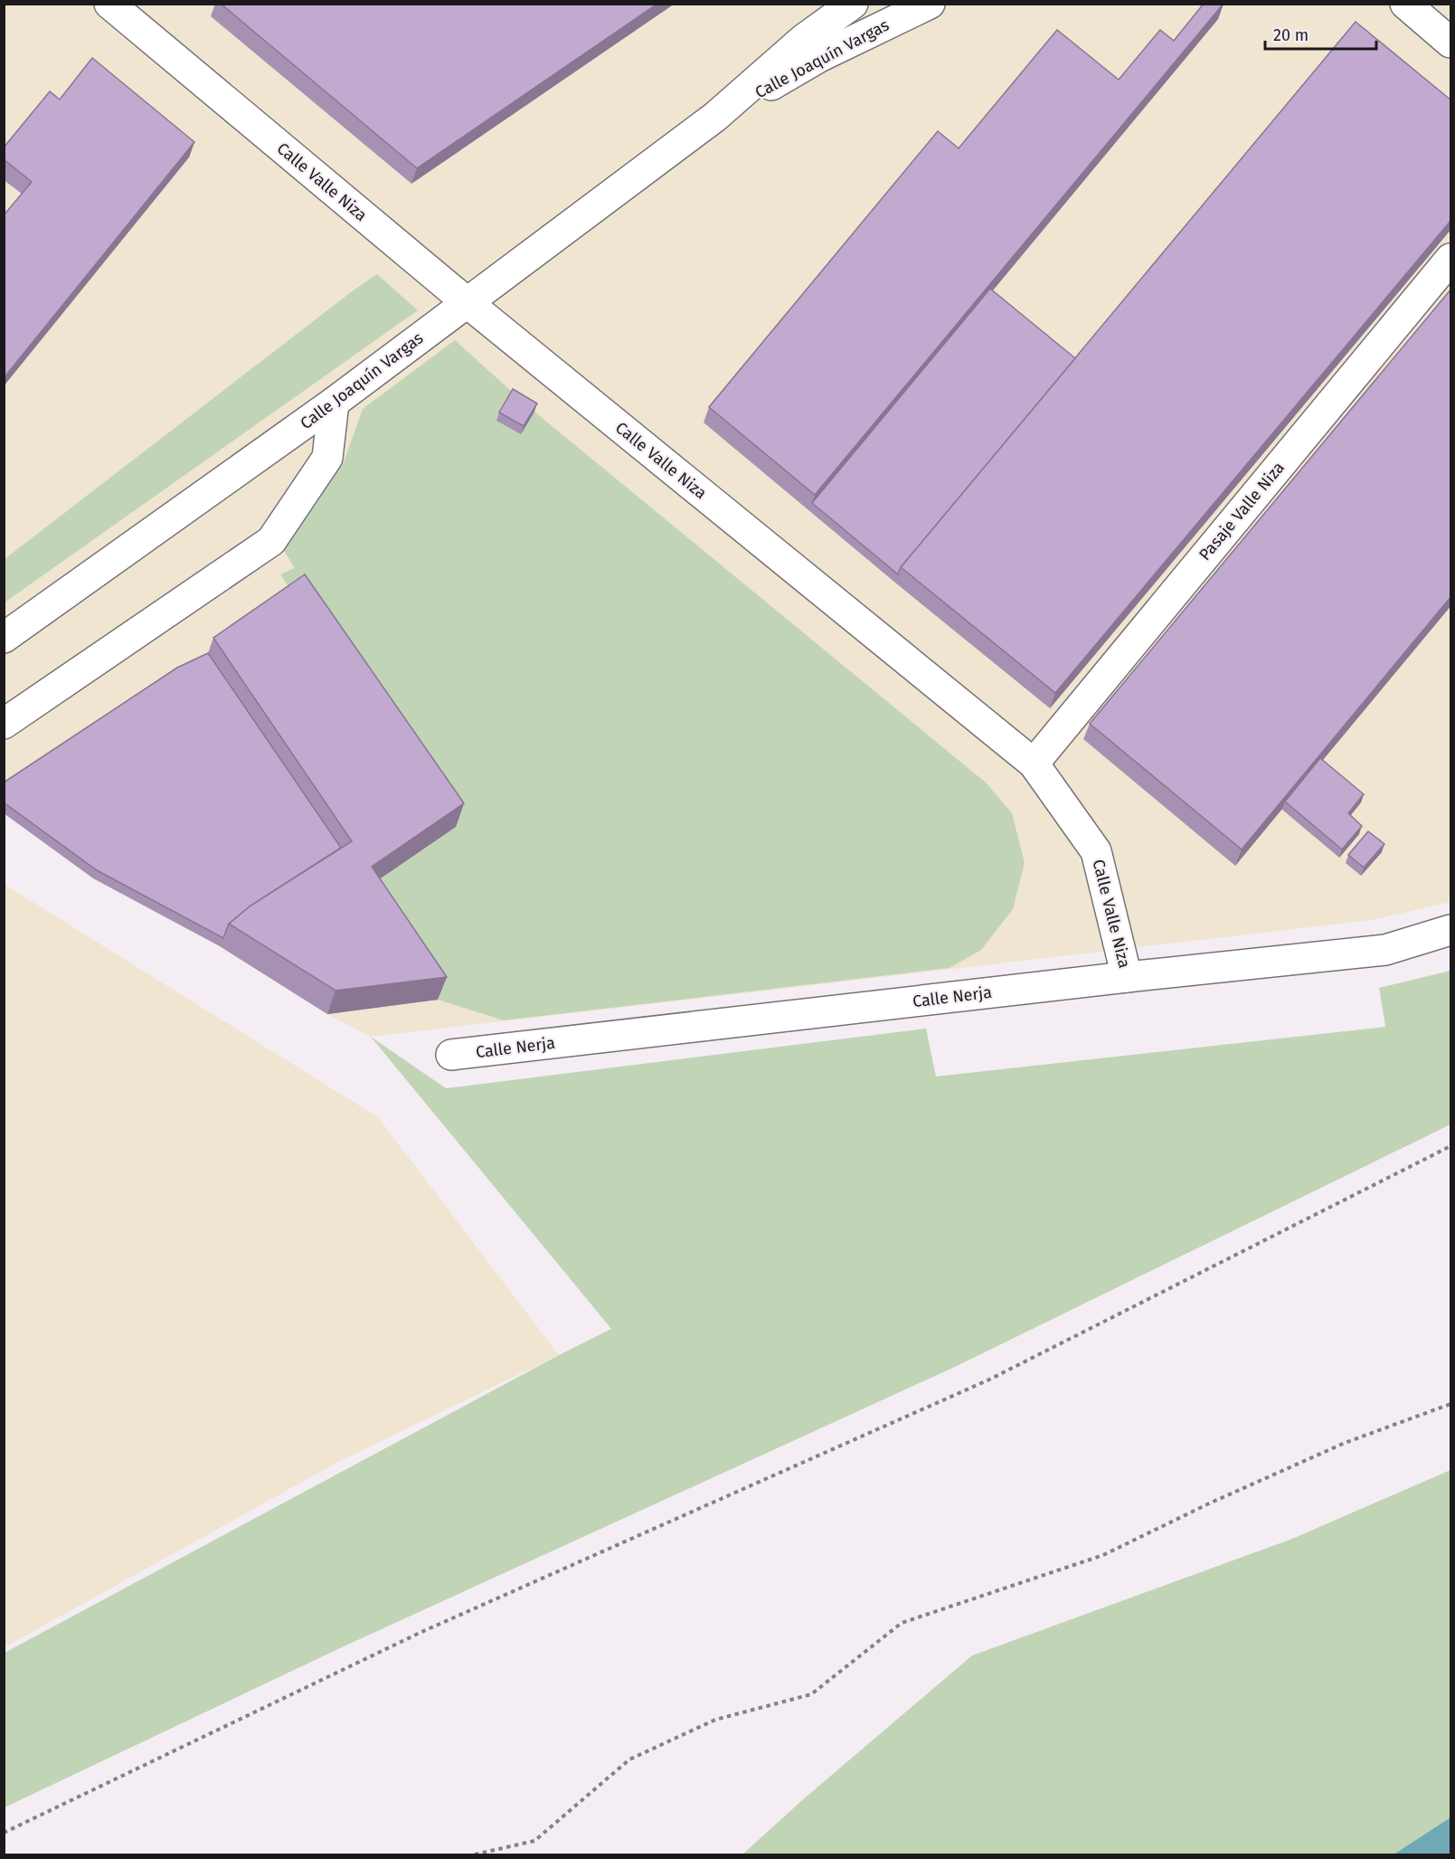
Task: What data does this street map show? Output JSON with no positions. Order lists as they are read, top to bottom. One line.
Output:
{"streets":{"street":["Calle Joaquín Vargas","Calle Valle Niza","Pasaje Valle Niza","Calle Nerja"]},"crossings":[["Calle Joaquín Vargas","Calle Valle Niza"],["Calle Valle Niza","Pasaje Valle Niza"],["Calle Valle Niza","Calle Nerja"]],"scale_bar":"20 m"}
